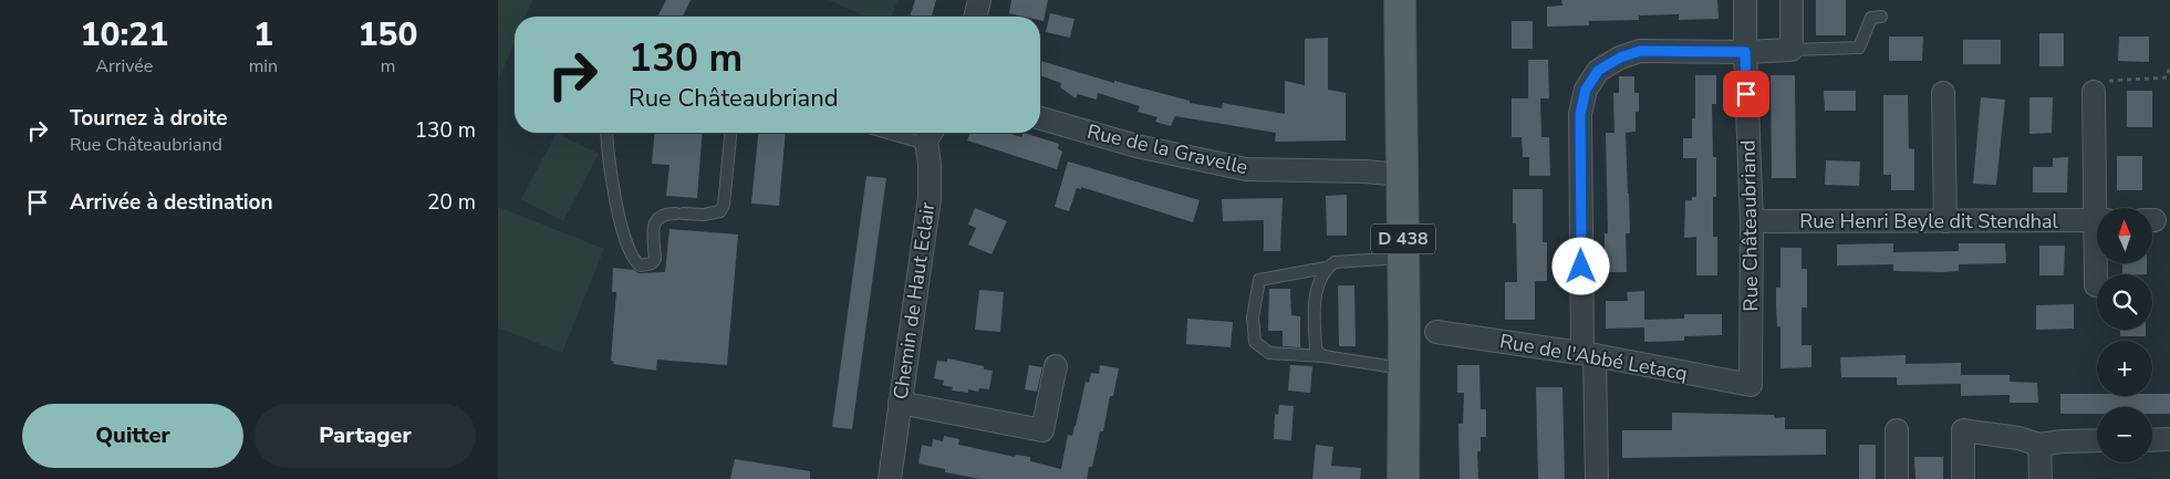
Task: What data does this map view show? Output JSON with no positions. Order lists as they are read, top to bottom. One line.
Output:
{"streets":{"main road":["D 438"],"street":["Rue de la Gravelle","Rue Henri Beyle dit Stendhal","Rue Châteaubriand","Chemin de Haut Eclair","Rue de l'Abbé Letacq"]},"crossings":[["Rue de la Gravelle","D 438"],["Rue Henri Beyle dit Stendhal","Rue Châteaubriand"],["Rue Châteaubriand","Rue de l'Abbé Letacq"]],"north":"top","page":{"eta":["10:21","Arrivée","1","min","150","m"],"turn":["130 m","Rue Châteaubriand"],"list":[{"name":"Tournez à droite","note":"Rue Châteaubriand","value":"130 m"},{"name":"Arrivée à destination","value":"20 m"}],"map_buttons":["+","−"],"buttons":["Quitter","Partager"]}}
